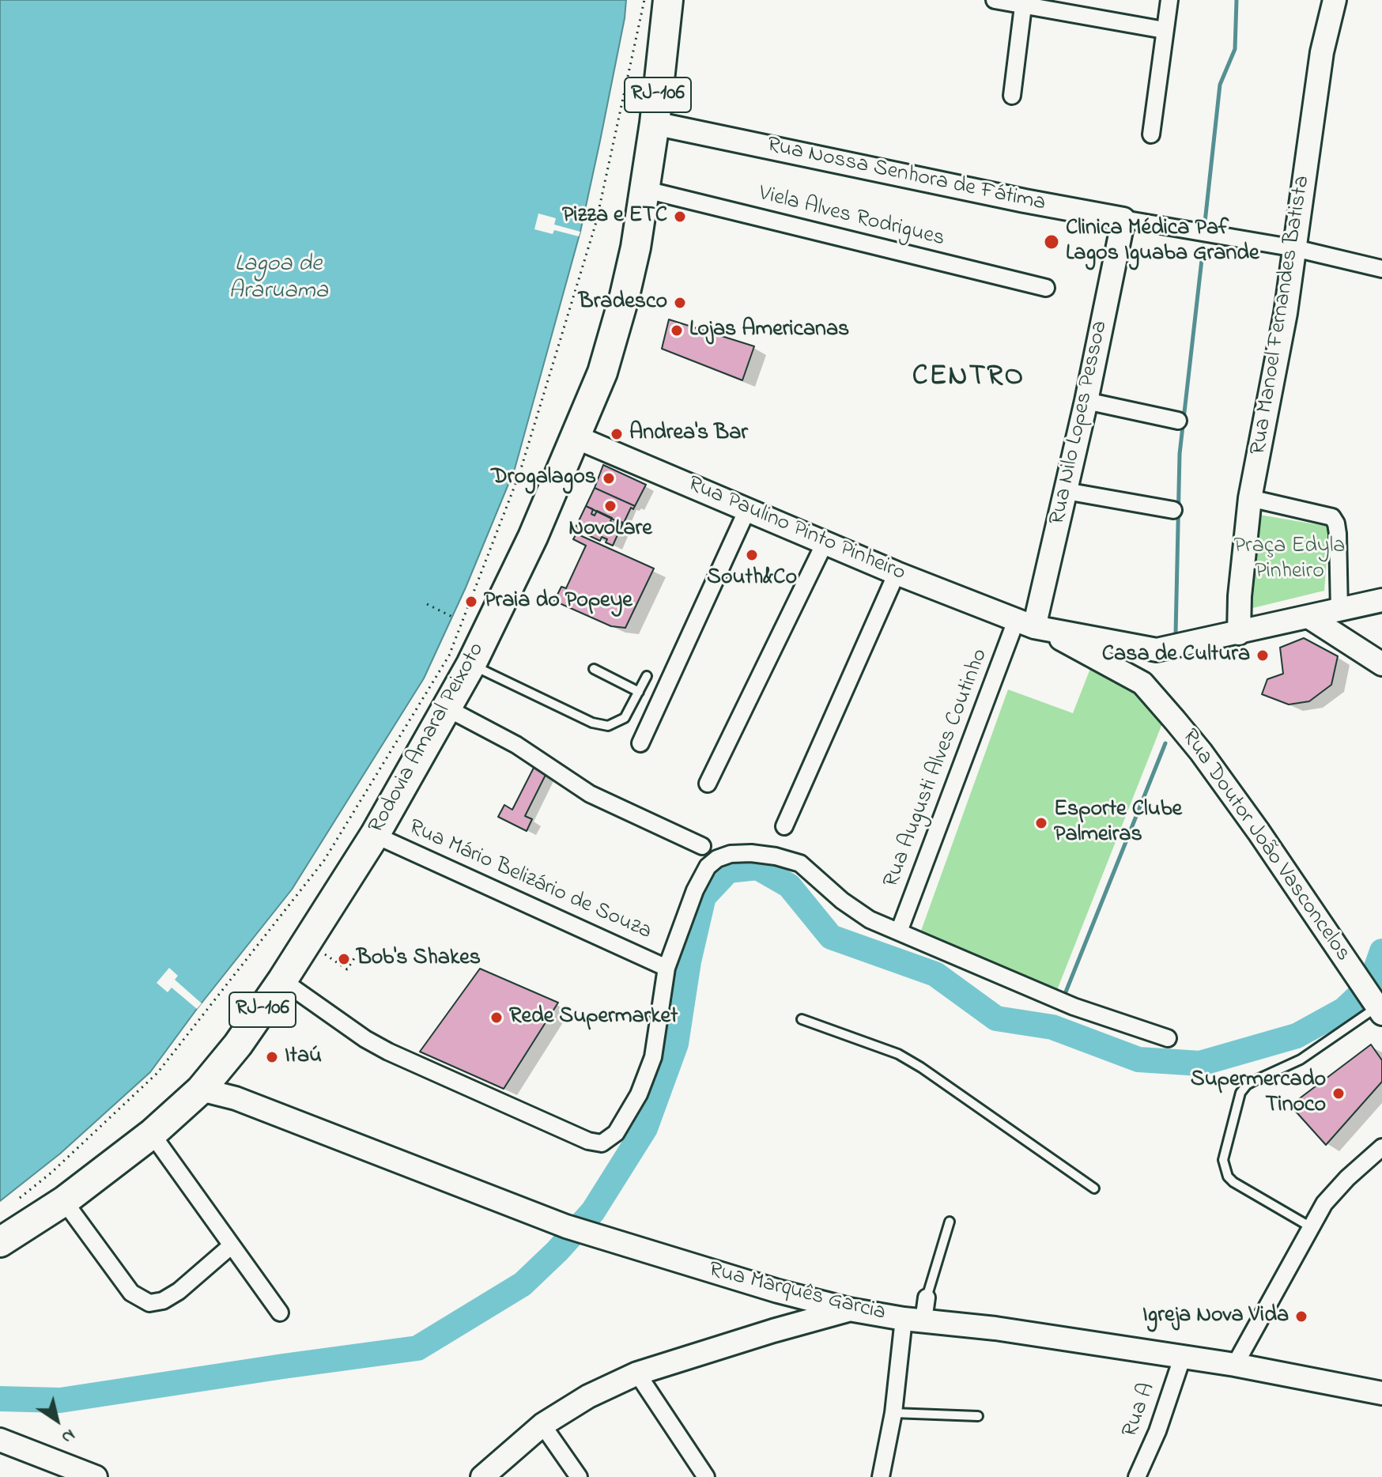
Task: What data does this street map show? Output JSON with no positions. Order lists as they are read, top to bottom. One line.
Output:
{"streets":{"highway":["RJ-106","Rodovia Amaral Peixoto"],"street":["Rua Nossa Senhora de Fátima","Viela Alves Rodrigues","Rua Manoel Fernandes Batista","Rua Nilo Lopes Pessoa","Rua Paulino Pinto Pinheiro","Rua Augusti Alves Coutinho","Rua Doutor João Vasconcelos","Rua Mário Belizário de Souza","Rua Marquês Garcia","Rua A"]},"crossings":[["Rua Nossa Senhora de Fátima","Rua Manoel Fernandes Batista"],["Rua Nossa Senhora de Fátima","Rua Nilo Lopes Pessoa"],["Rua Nossa Senhora de Fátima","Rodovia Amaral Peixoto"],["Viela Alves Rodrigues","Rodovia Amaral Peixoto"],["Rua Nilo Lopes Pessoa","Rua Paulino Pinto Pinheiro"],["Rua Nilo Lopes Pessoa","Rua Augusti Alves Coutinho"],["Rua Paulino Pinto Pinheiro","Rodovia Amaral Peixoto"],["Rua Paulino Pinto Pinheiro","Rua Augusti Alves Coutinho"],["Rodovia Amaral Peixoto","Rua Mário Belizário de Souza"],["Rodovia Amaral Peixoto","Rua Marquês Garcia"],["Rua Marquês Garcia","Rua A"]],"districts":["CENTRO"],"water":["Lagoa de Araruama"],"parks":["Praça Edyla Pinheiro"],"places":["Pizza e ETC","Clinica Médica Paf Lagos Iguaba Grande","Bradesco","Lojas Americanas","Andrea's Bar","Drogalagos","NovoLare","South&Co","Praia do Popeye","Casa de Cultura","Esporte Clube Palmeiras","Bob's Shakes","Rede Supermarket","Itaú","Supermercado Tinoco","Igreja Nova Vida"],"north":"bottom right"}
